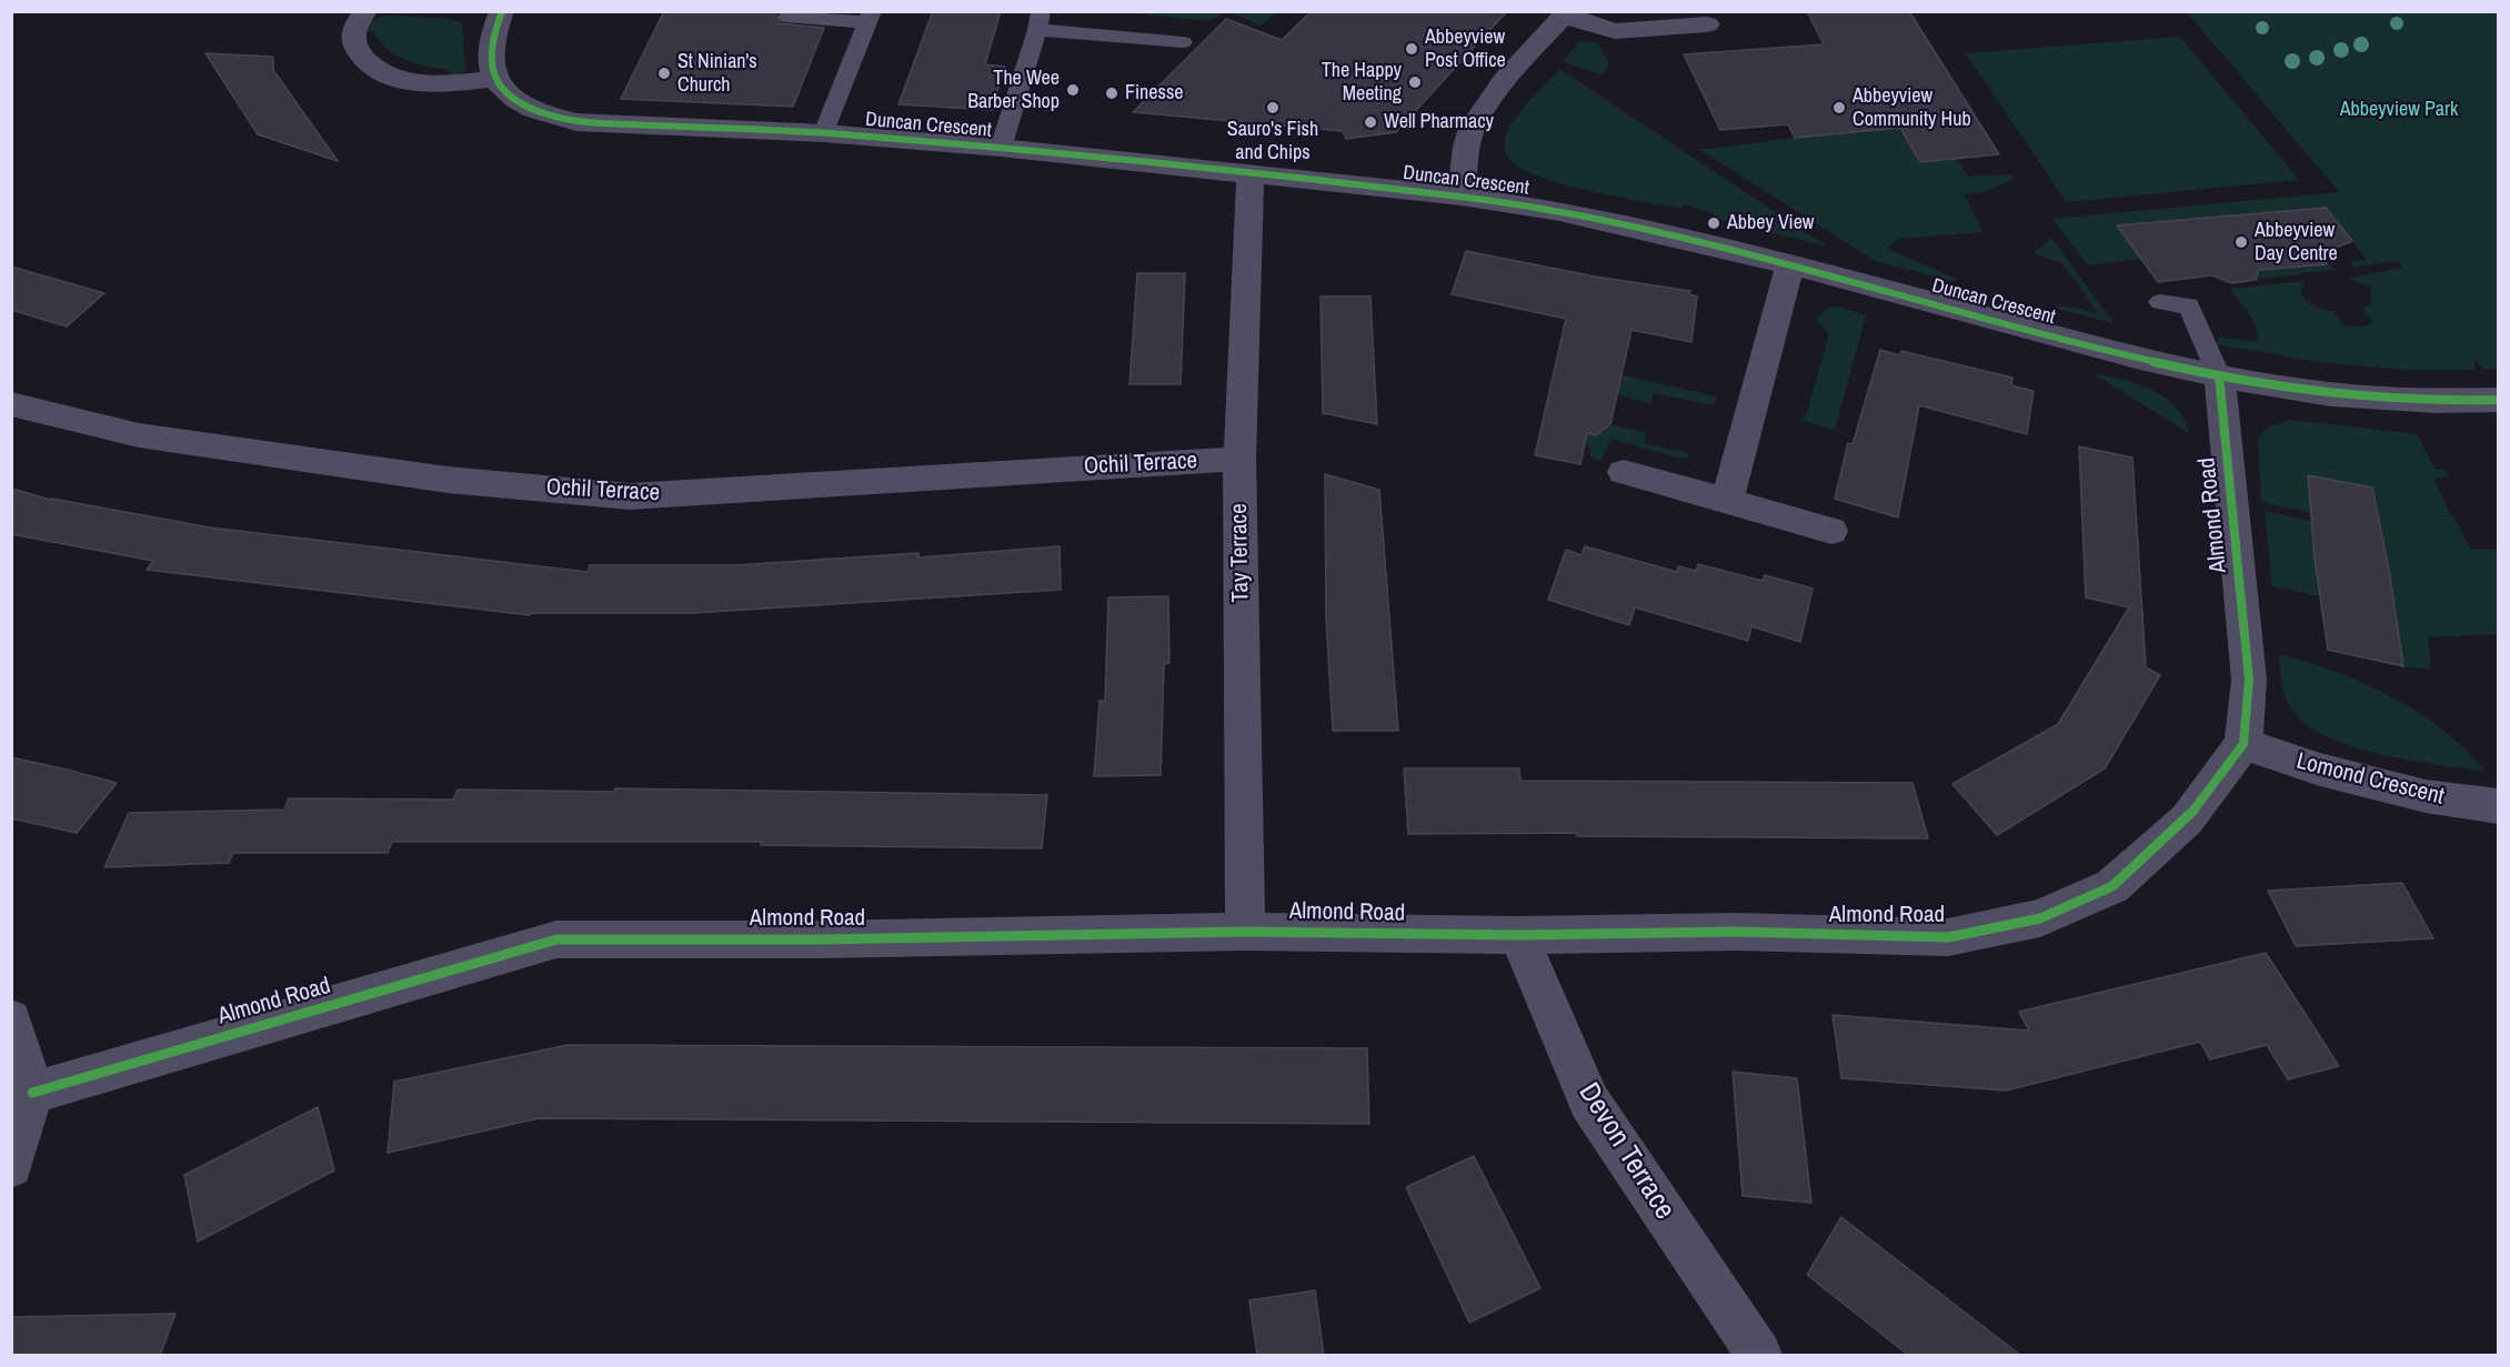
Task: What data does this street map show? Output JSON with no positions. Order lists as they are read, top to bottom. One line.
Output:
{"streets":{"street":["Duncan Crescent","Ochil Terrace","Almond Road","Tay Terrace","Lomond Crescent","Devon Terrace"]},"crossings":[["Duncan Crescent","Almond Road"],["Duncan Crescent","Tay Terrace"],["Ochil Terrace","Tay Terrace"],["Almond Road","Tay Terrace"],["Almond Road","Lomond Crescent"],["Almond Road","Devon Terrace"]],"parks":["Abbeyview Park"],"places":["Abbeyview Post Office","St Ninian's Church","The Happy Meeting","The Wee Barber Shop","Finesse","Sauro's Fish and Chips","Abbeyview Community Hub","Well Pharmacy","Abbey View","Abbeyview Day Centre"]}
